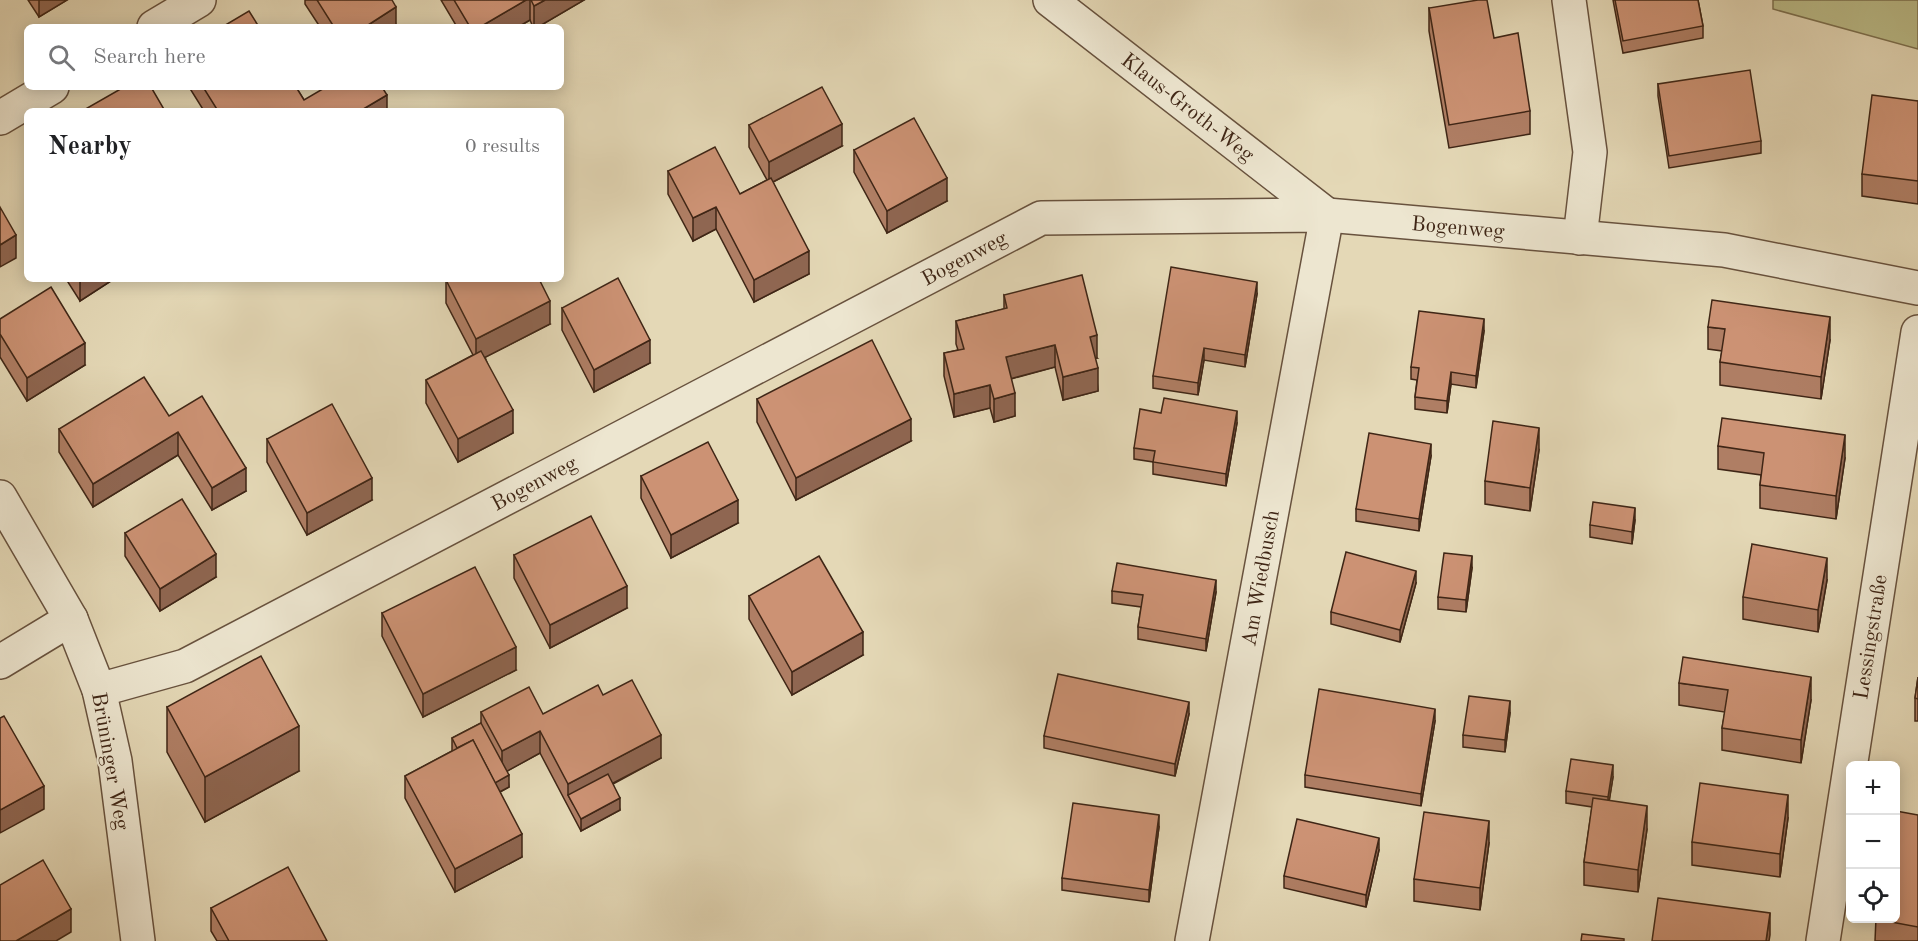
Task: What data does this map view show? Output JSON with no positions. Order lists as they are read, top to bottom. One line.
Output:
{"streets":{"street":["Klaus-Groth-Weg","Bogenweg","Am Wiedbusch","Lessingstraße","Brüninger Weg"]},"crossings":[["Klaus-Groth-Weg","Bogenweg"],["Klaus-Groth-Weg","Am Wiedbusch"],["Bogenweg","Am Wiedbusch"],["Bogenweg","Brüninger Weg"]],"page":{"search":"Search here","heading":["Nearby","0 results"],"map_buttons":["+","−"]}}
